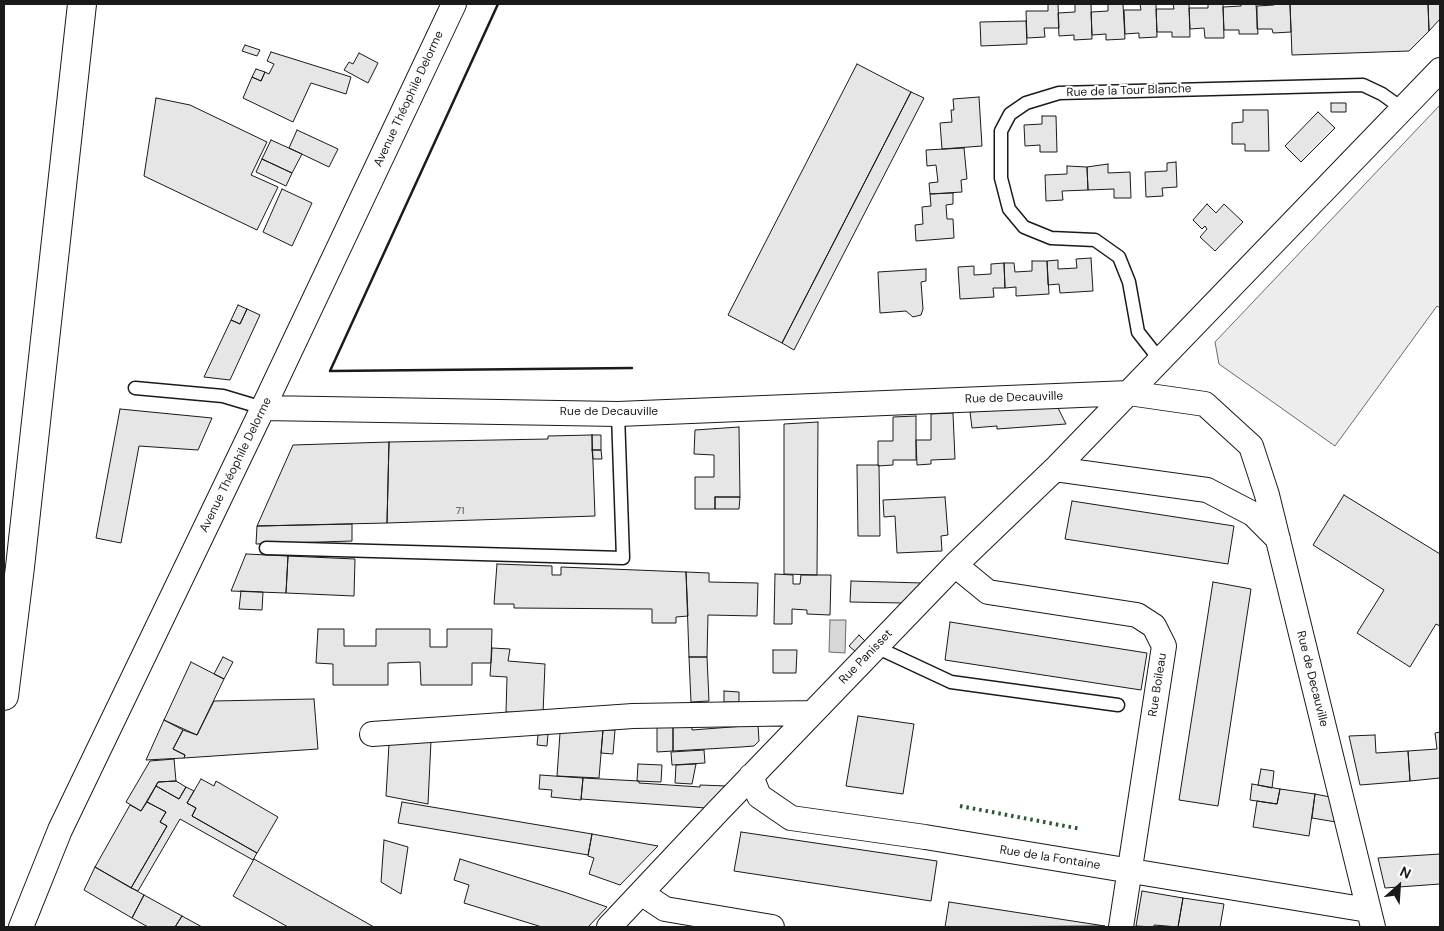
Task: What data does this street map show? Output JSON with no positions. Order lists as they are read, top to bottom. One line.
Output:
{"streets":{"street":["Avenue Théophile Delorme","Rue de Decauville","Rue Panisset","Rue Boileau","Rue de la Fontaine"],"lane":["Rue de la Tour Blanche"]},"crossings":[["Rue de la Tour Blanche","Rue Panisset"],["Avenue Théophile Delorme","Rue de Decauville"],["Rue de Decauville","Rue Panisset"],["Rue de Decauville","Rue de la Fontaine"],["Rue Panisset","Rue Boileau"],["Rue Panisset","Rue de la Fontaine"],["Rue Boileau","Rue de la Fontaine"]],"house_numbers":["71"],"north":"top right"}
